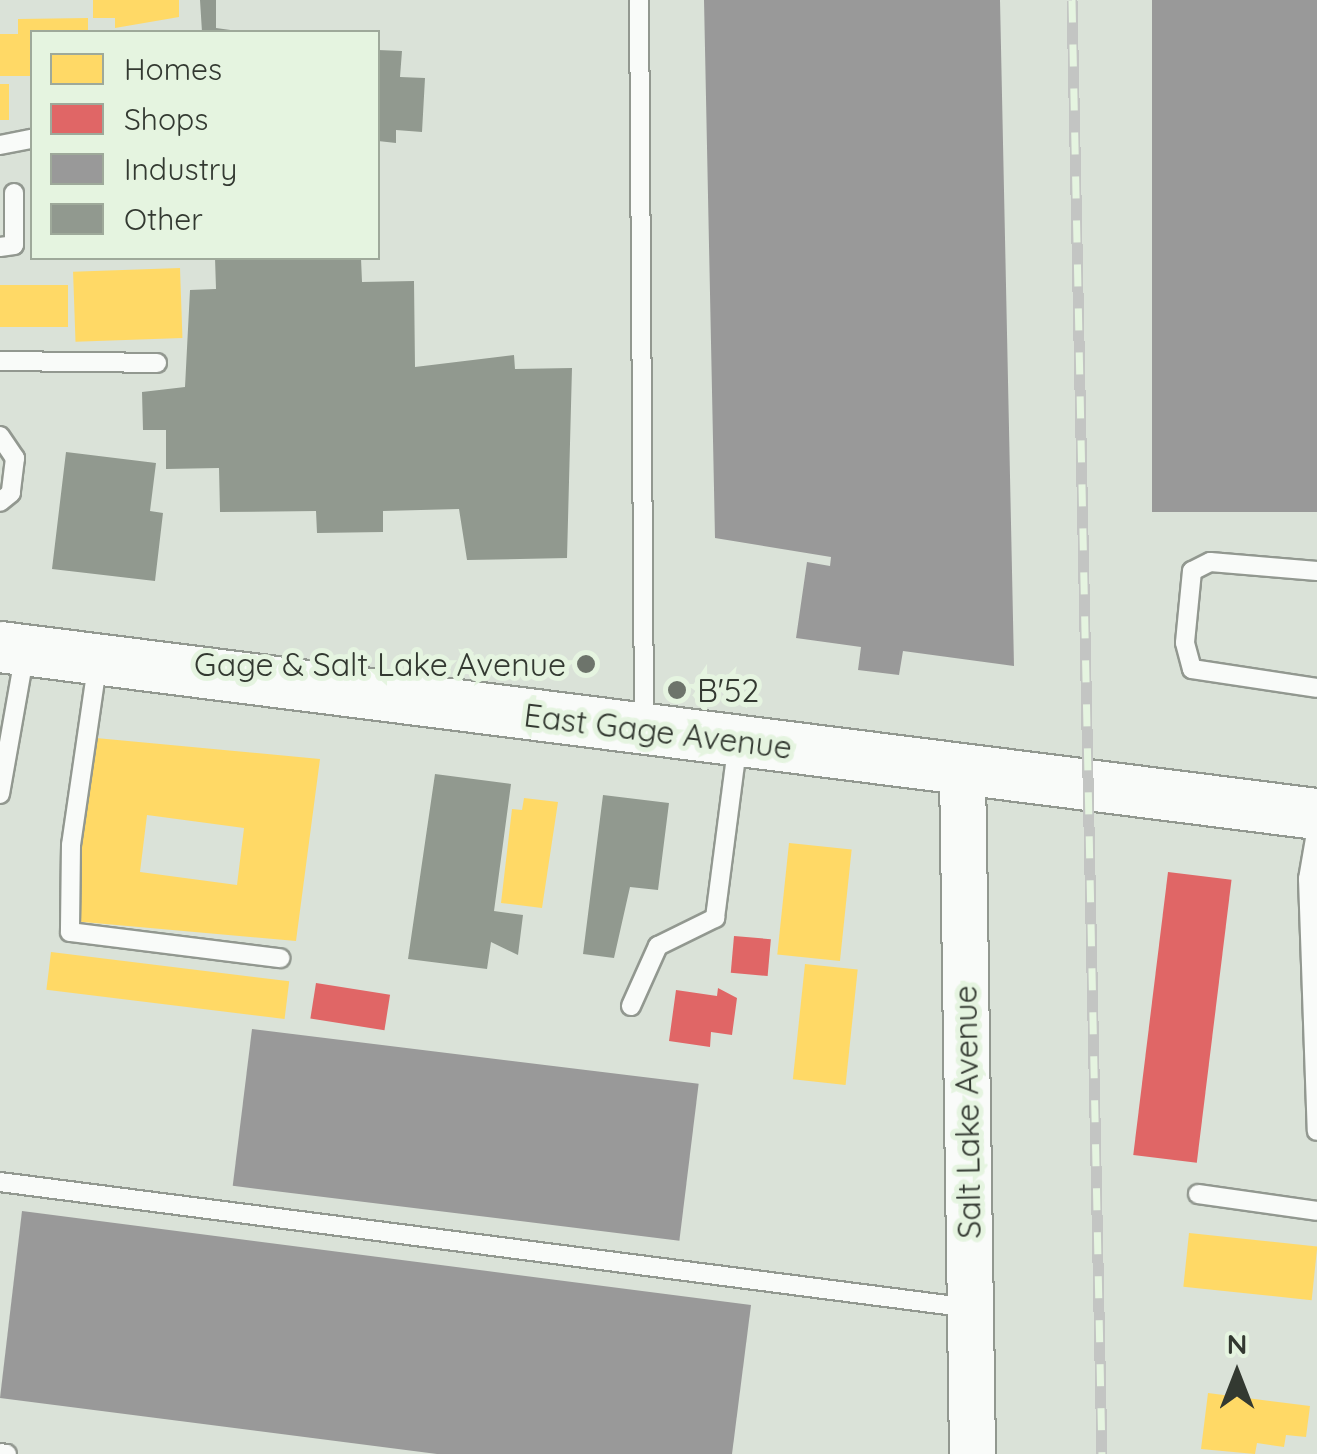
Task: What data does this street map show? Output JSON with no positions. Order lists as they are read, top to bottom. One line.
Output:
{"streets":{"main road":["East Gage Avenue"],"street":["Salt Lake Avenue"]},"crossings":[["East Gage Avenue","Salt Lake Avenue"]],"places":["Gage & Salt Lake Avenue","B'52"],"legend":["Homes","Shops","Industry","Other"],"north":"top"}
